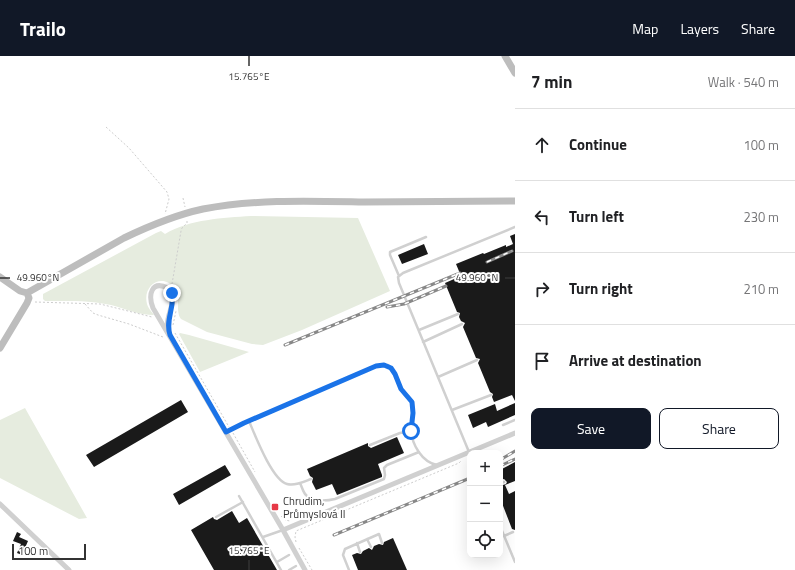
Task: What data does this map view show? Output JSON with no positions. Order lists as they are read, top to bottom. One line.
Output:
{"places":{"transit":["Chrudim, Průmyslová II"]},"scale_bar":"100 m","page":{"header":"Trailo","nav":["Map","Layers","Share"],"heading":["7 min","Walk · 540 m"],"list":[["Continue","100 m"],["Turn left","230 m"],["Turn right","210 m"],"Arrive at destination"],"buttons":["Save","Share"],"map_buttons":["+","−"],"scale":"100 m"},"coordinates":["15.765°E","49.960°N"]}
